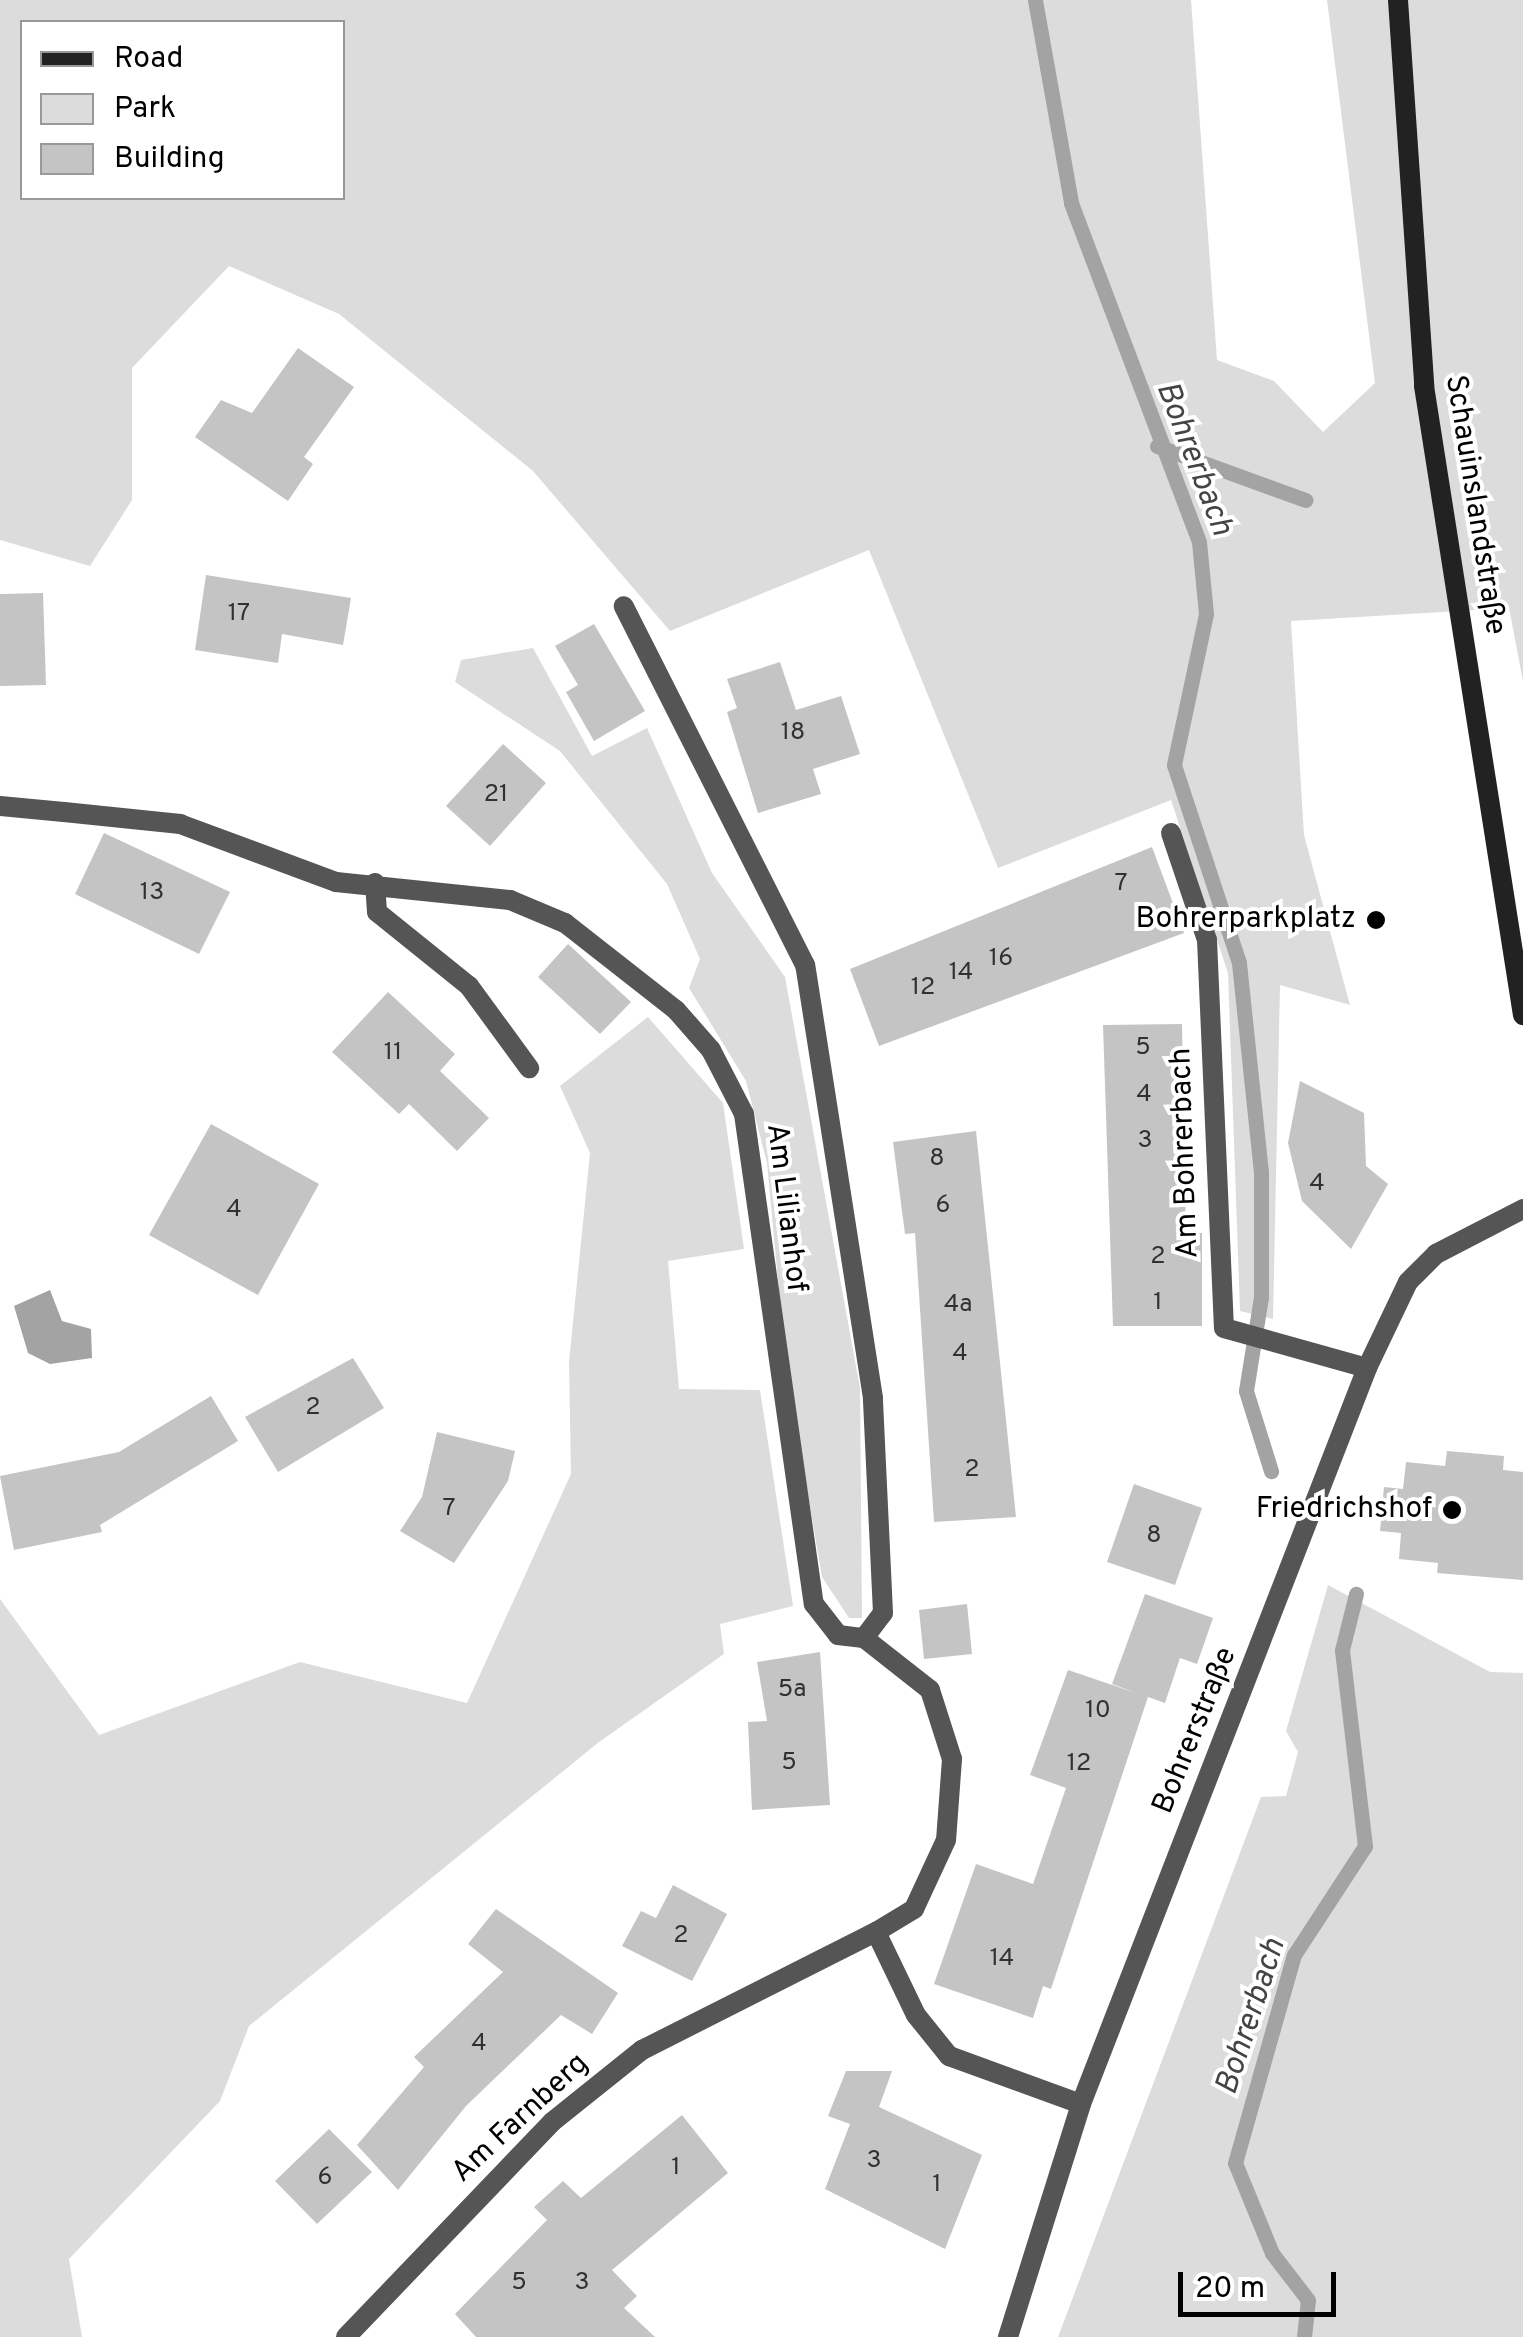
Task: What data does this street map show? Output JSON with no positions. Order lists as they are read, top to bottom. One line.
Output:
{"streets":{"main road":["Schauinslandstraße"],"street":["Am Bohrerbach","Am Lilianhof","Bohrerstraße","Am Farnberg"]},"crossings":[["Am Bohrerbach","Bohrerstraße"],["Am Lilianhof","Am Farnberg"]],"water":["Bohrerbach"],"places":["Bohrerparkplatz","Friedrichshof"],"house_numbers":["17","18","21","7","13","16","14","12","5","11","4","3","8","4","6","4","2","1","4a","4","2","2","7","8","5a","10","5","12","2","14","4","3","1","6","1","5","3"],"legend":["Road","Park","Building"],"scale_bar":"20 m"}
